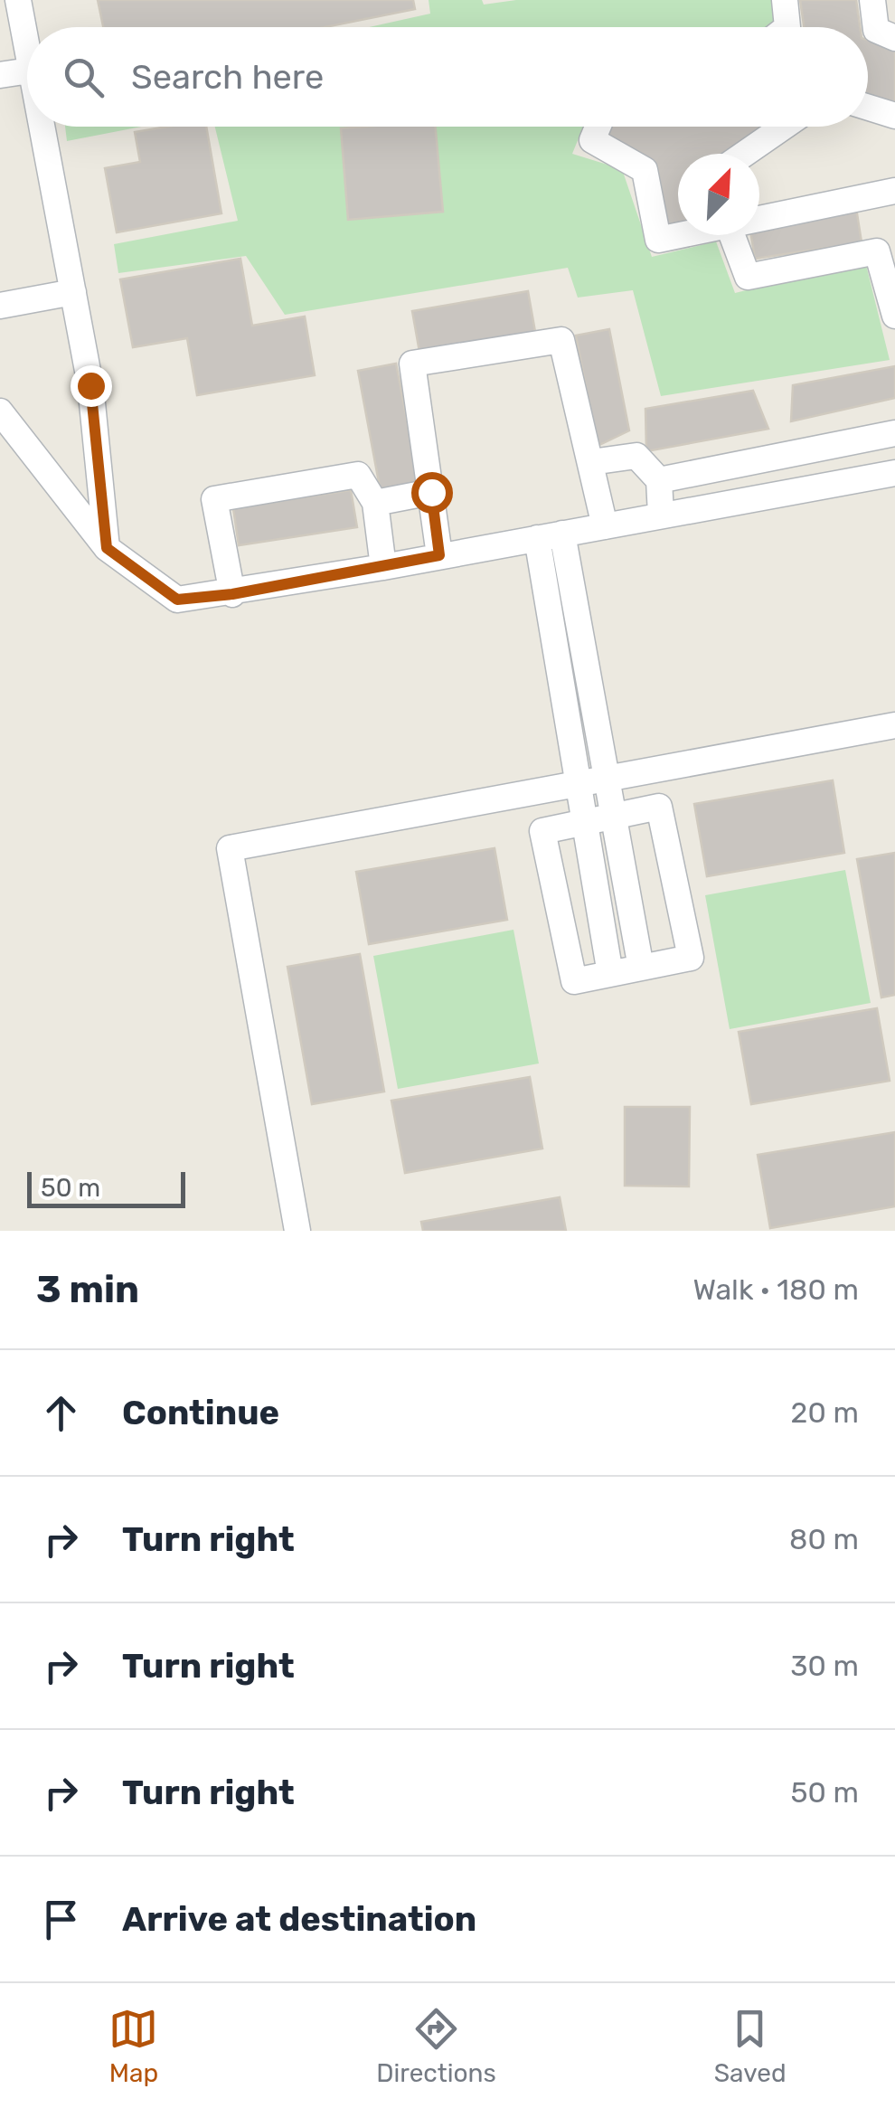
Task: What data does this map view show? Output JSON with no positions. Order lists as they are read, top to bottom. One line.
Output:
{"scale_bar":"50 m","north":"top right","page":{"search":"Search here","scale":"50 m","heading":["3 min","Walk · 180 m"],"list":[["Continue","20 m"],["Turn right","80 m"],["Turn right","30 m"],["Turn right","50 m"],"Arrive at destination"],"nav":["Map","Directions","Saved"]}}
